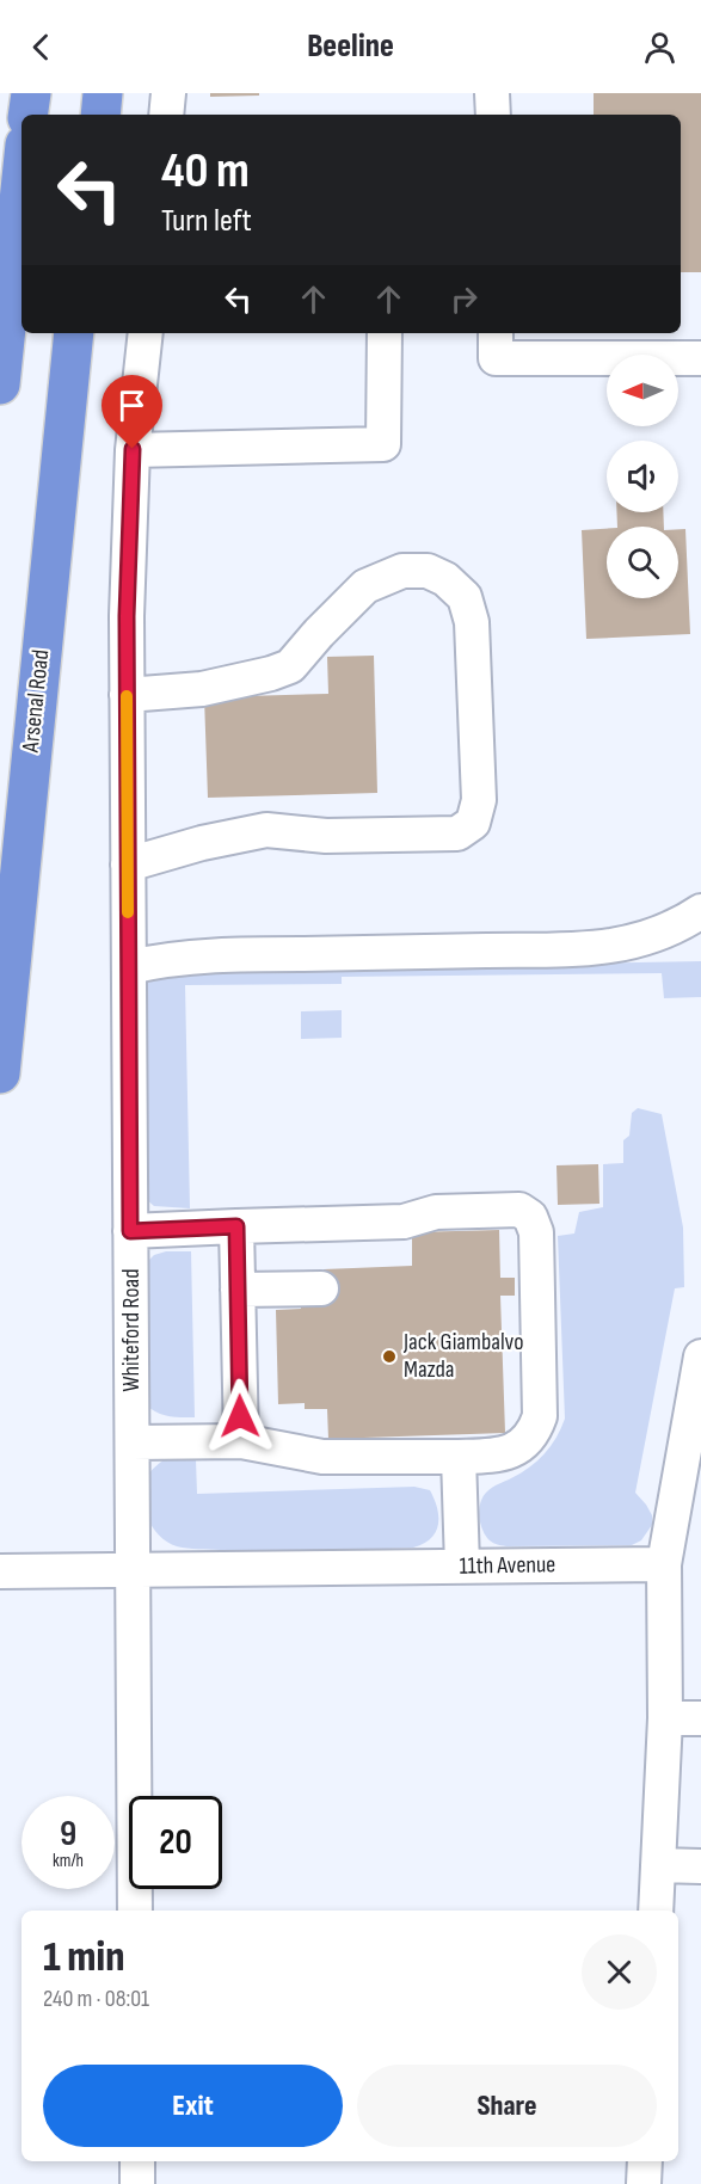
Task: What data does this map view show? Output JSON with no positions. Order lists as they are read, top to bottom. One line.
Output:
{"streets":{"highway":["Arsenal Road"],"street":["Whiteford Road","11th Avenue"]},"crossings":[["Whiteford Road","11th Avenue"]],"places":["Jack Giambalvo Mazda"],"north":"left","page":{"header":"Beeline","turn":["40 m","Turn left"],"speed":"9 km/h","limit":"20","heading":["1 min","240 m · 08:01"],"buttons":["Exit","Share"]}}
